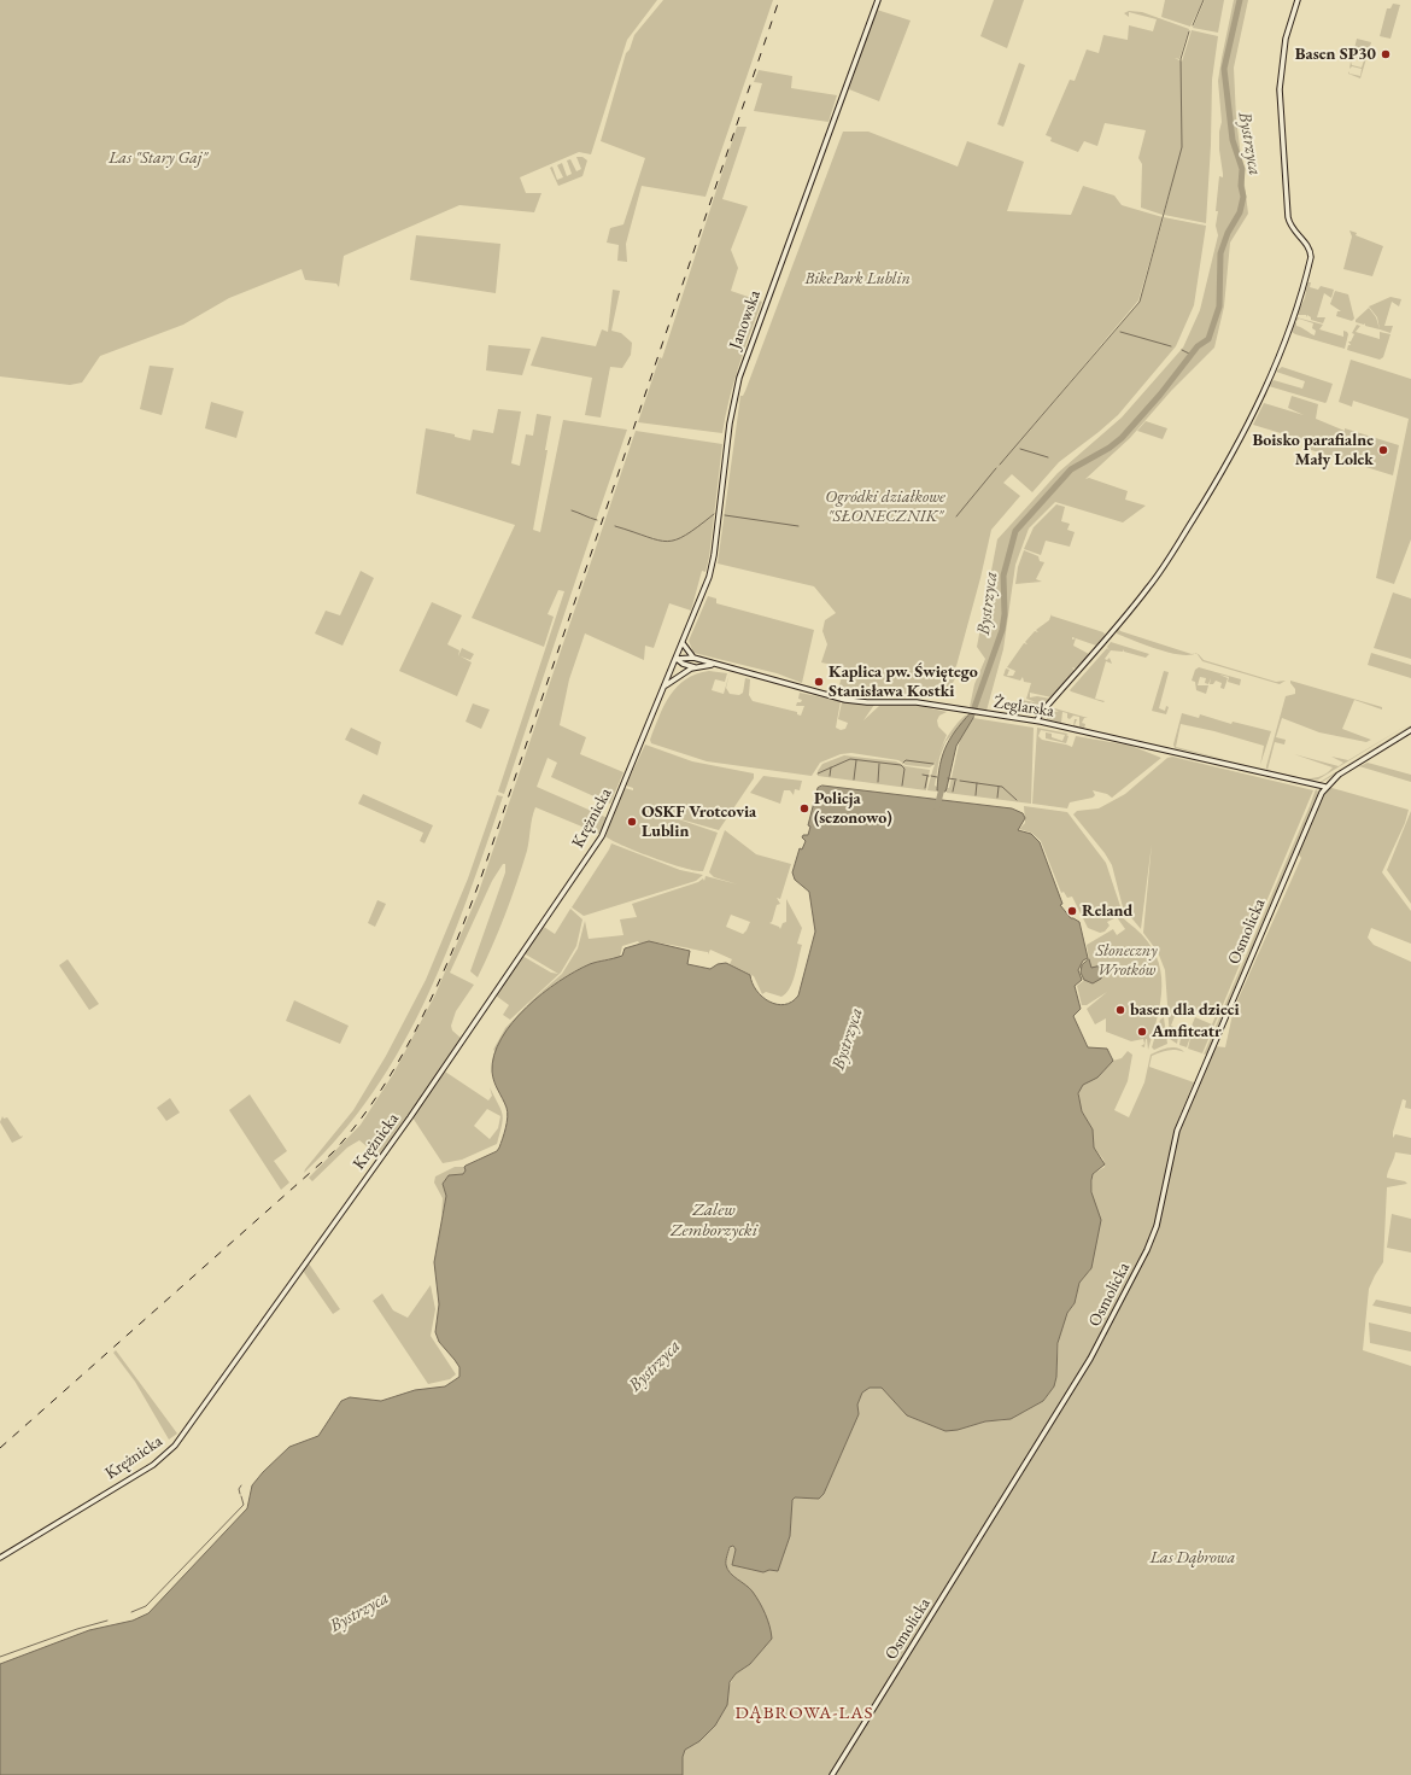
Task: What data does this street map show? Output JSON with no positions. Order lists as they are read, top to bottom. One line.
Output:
{"streets":{"street":["Janowska","Żeglarska","Krężnicka","Osmolicka"]},"crossings":[["Janowska","Żeglarska"],["Janowska","Krężnicka"],["Żeglarska","Krężnicka"],["Żeglarska","Osmolicka"]],"districts":["DĄBROWA-LAS"],"water":["Bystrzyca","Zalew Zemborzycki"],"parks":["Las \"Stary Gaj\"","BikePark Lublin","Ogródki działkowe \"SŁONECZNIK\"","Słoneczny Wrotków","Las Dąbrowa"],"places":["Basen SP30","Boisko parafialne Mały Lolek","Kaplica pw. Świętego Stanisława Kostki","Policja (sezonowo)","OSKF Vrotcovia Lublin","Reland","basen dla dzieci","Amfiteatr"]}
